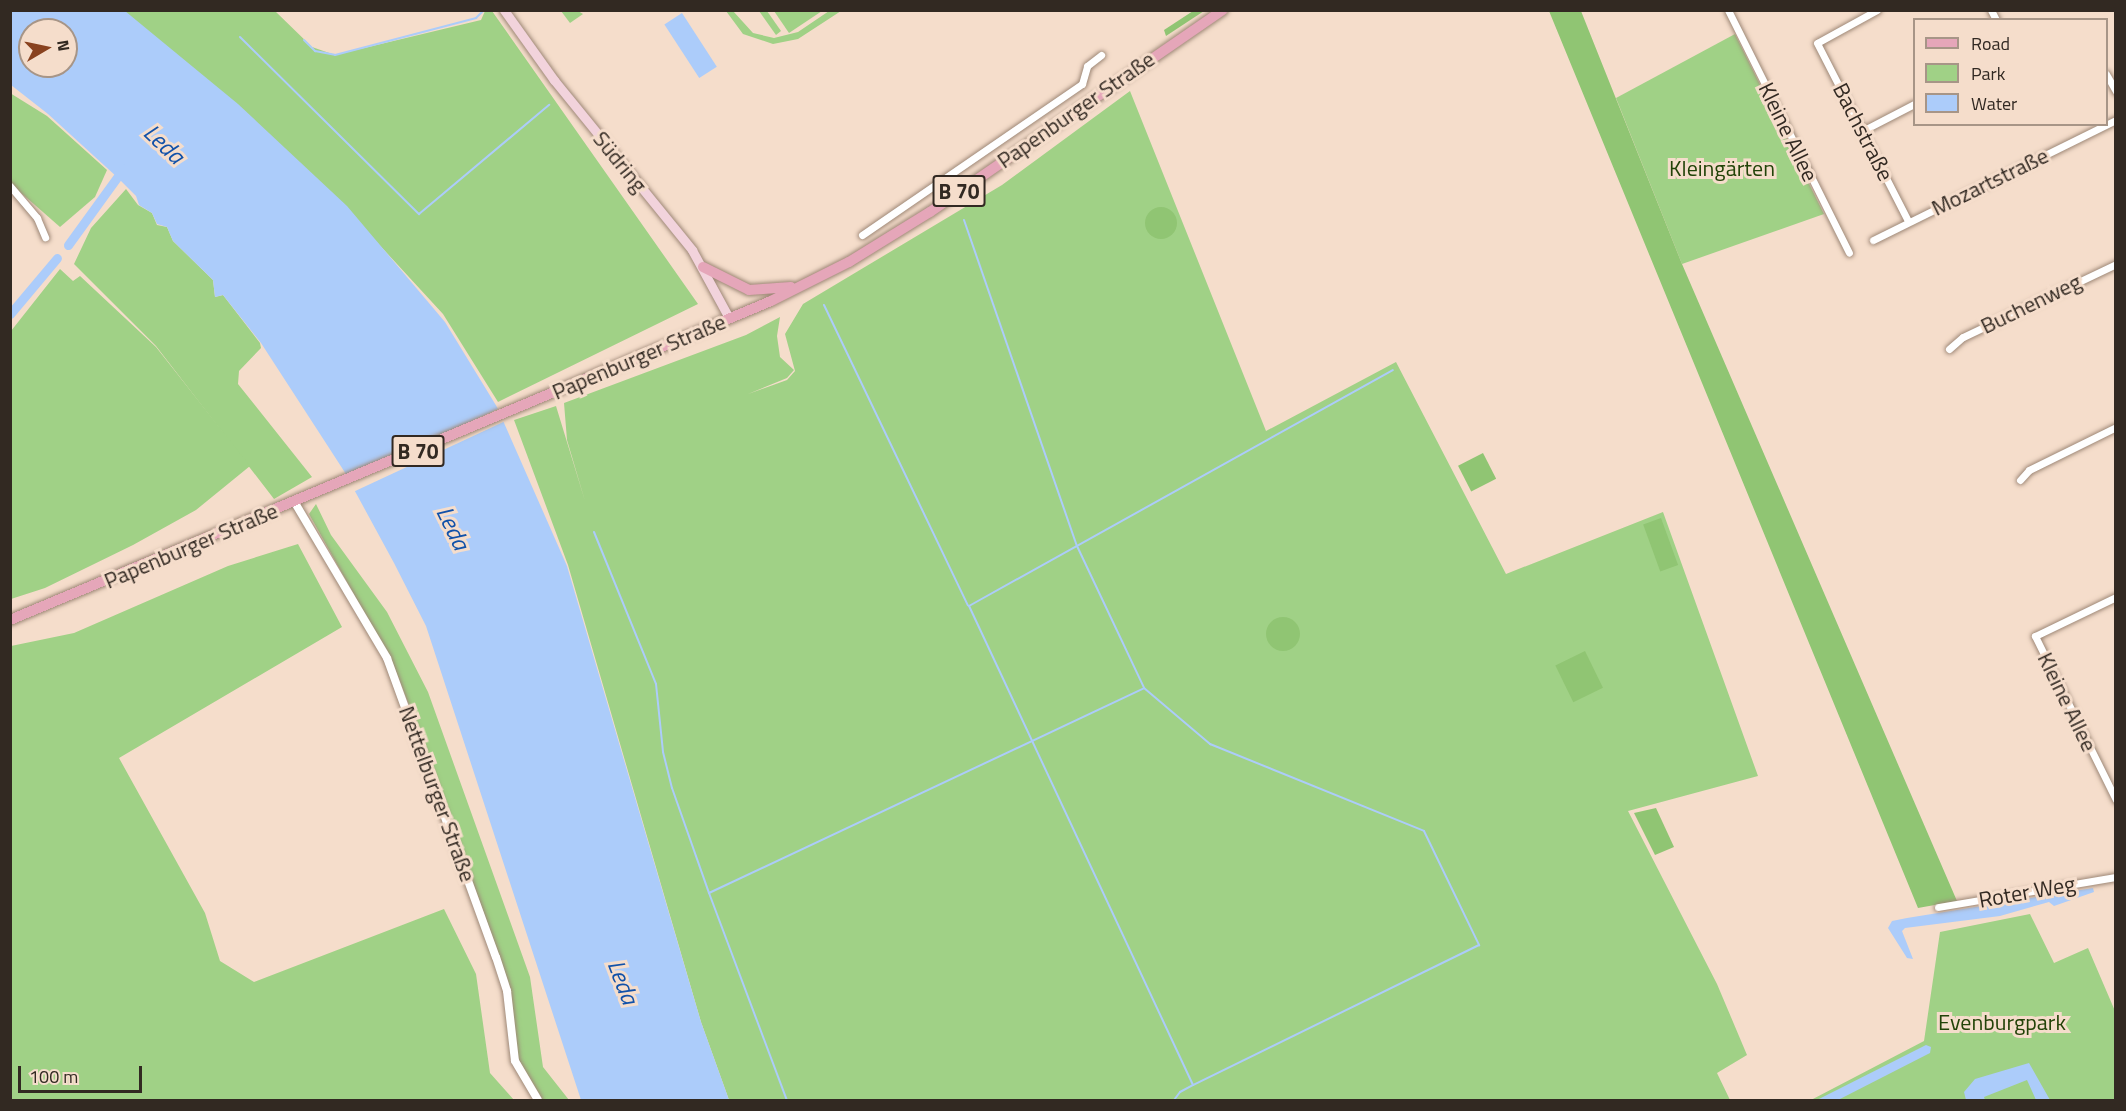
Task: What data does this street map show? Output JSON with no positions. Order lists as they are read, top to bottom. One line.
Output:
{"streets":{"main road":["Papenburger Straße","Südring","B 70"],"street":["Kleine Allee","Bachstraße","Mozartstraße","Buchenweg","Nettelburger Straße","Roter Weg"]},"crossings":[["Papenburger Straße","Südring"],["Papenburger Straße","Nettelburger Straße"],["Bachstraße","Mozartstraße"]],"water":["Leda"],"parks":["Kleingärten","Evenburgpark"],"legend":["Road","Park","Water"],"scale_bar":"100 m","north":"right"}
